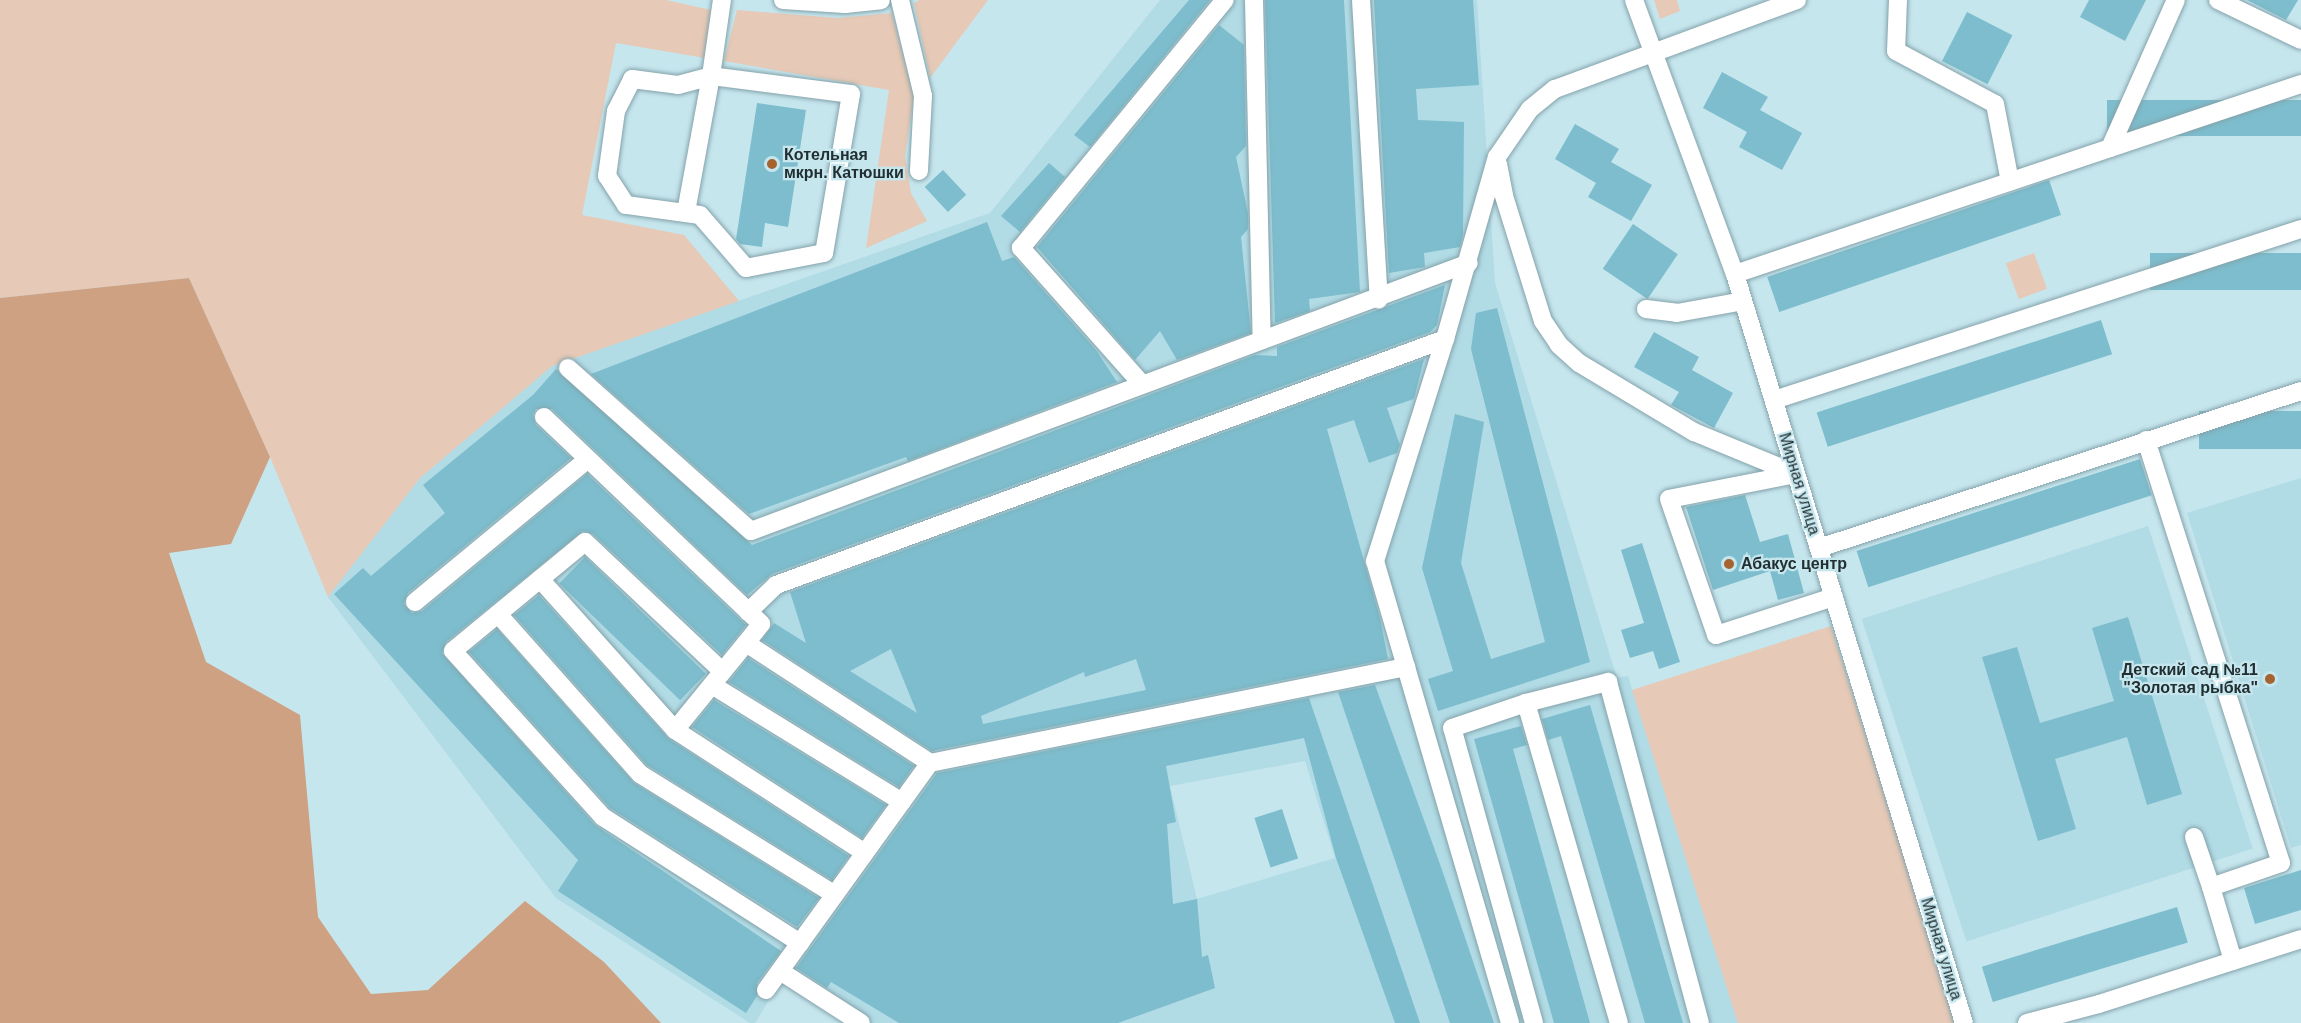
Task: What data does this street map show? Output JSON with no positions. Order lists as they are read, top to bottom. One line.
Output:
{"streets":{"street":["Мирная улица"]},"places":["Котельная мкрн. Катюшки","Абакус центр","Детский сад №11 \"Золотая рыбка\""]}
